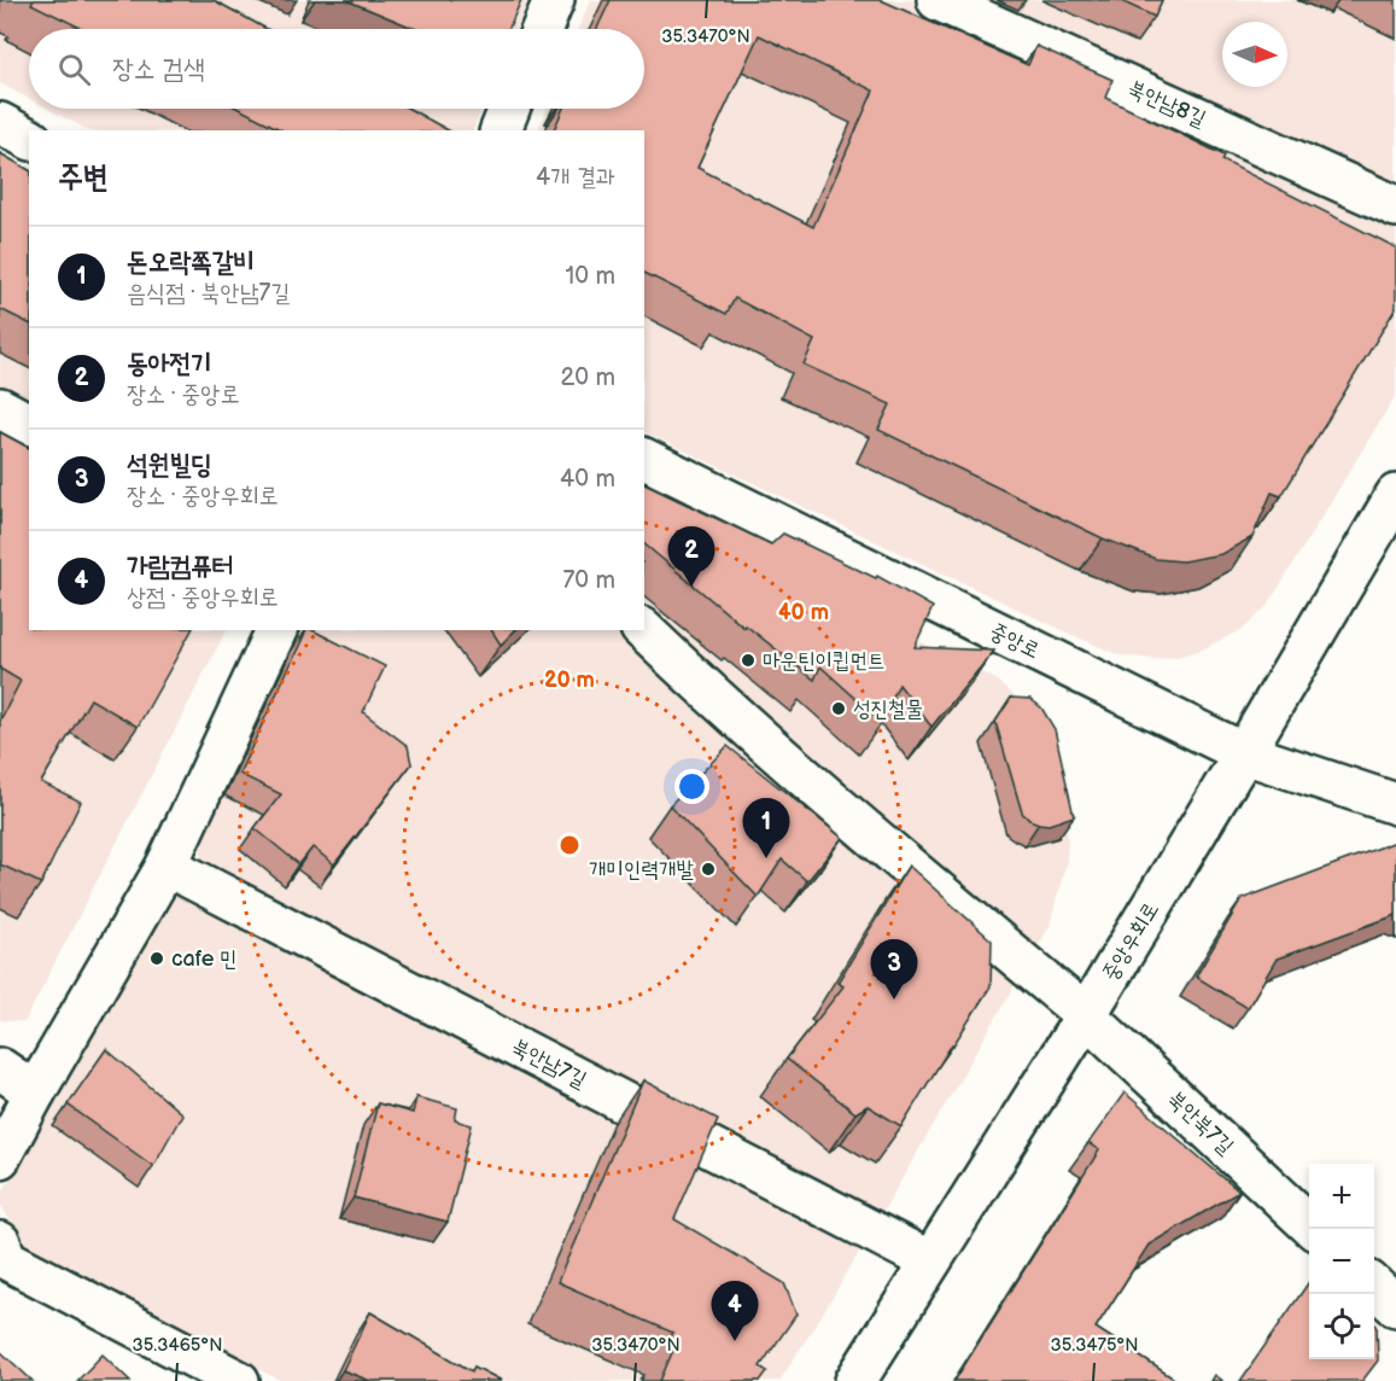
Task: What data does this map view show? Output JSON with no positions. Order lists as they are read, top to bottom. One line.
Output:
{"streets":{"street":["북안남8길","중앙로","중앙우회로","북안남7길","북안북7길"]},"crossings":[["중앙로","중앙우회로"],["중앙우회로","북안남7길"],["중앙우회로","북안북7길"]],"places":["마운틴이큅먼트","성진철물","개미인력개발","cafe 민"],"north":"right","page":{"search":"장소 검색","heading":["주변","4개 결과"],"list":[{"mark":"1","name":"돈오락쪽갈비","note":"음식점 · 북안남7길","value":"10 m"},{"mark":"2","name":"동아전기","note":"장소 · 중앙로","value":"20 m"},{"mark":"3","name":"석원빌딩","note":"장소 · 중앙우회로","value":"40 m"},{"mark":"4","name":"가람컴퓨터","note":"상점 · 중앙우회로","value":"70 m"}],"pins":["2","1","3","4"],"map_buttons":["+","−"]},"coordinates":["35.3470°N","35.3465°N","35.3475°N"],"rings":["40 m","20 m"]}
